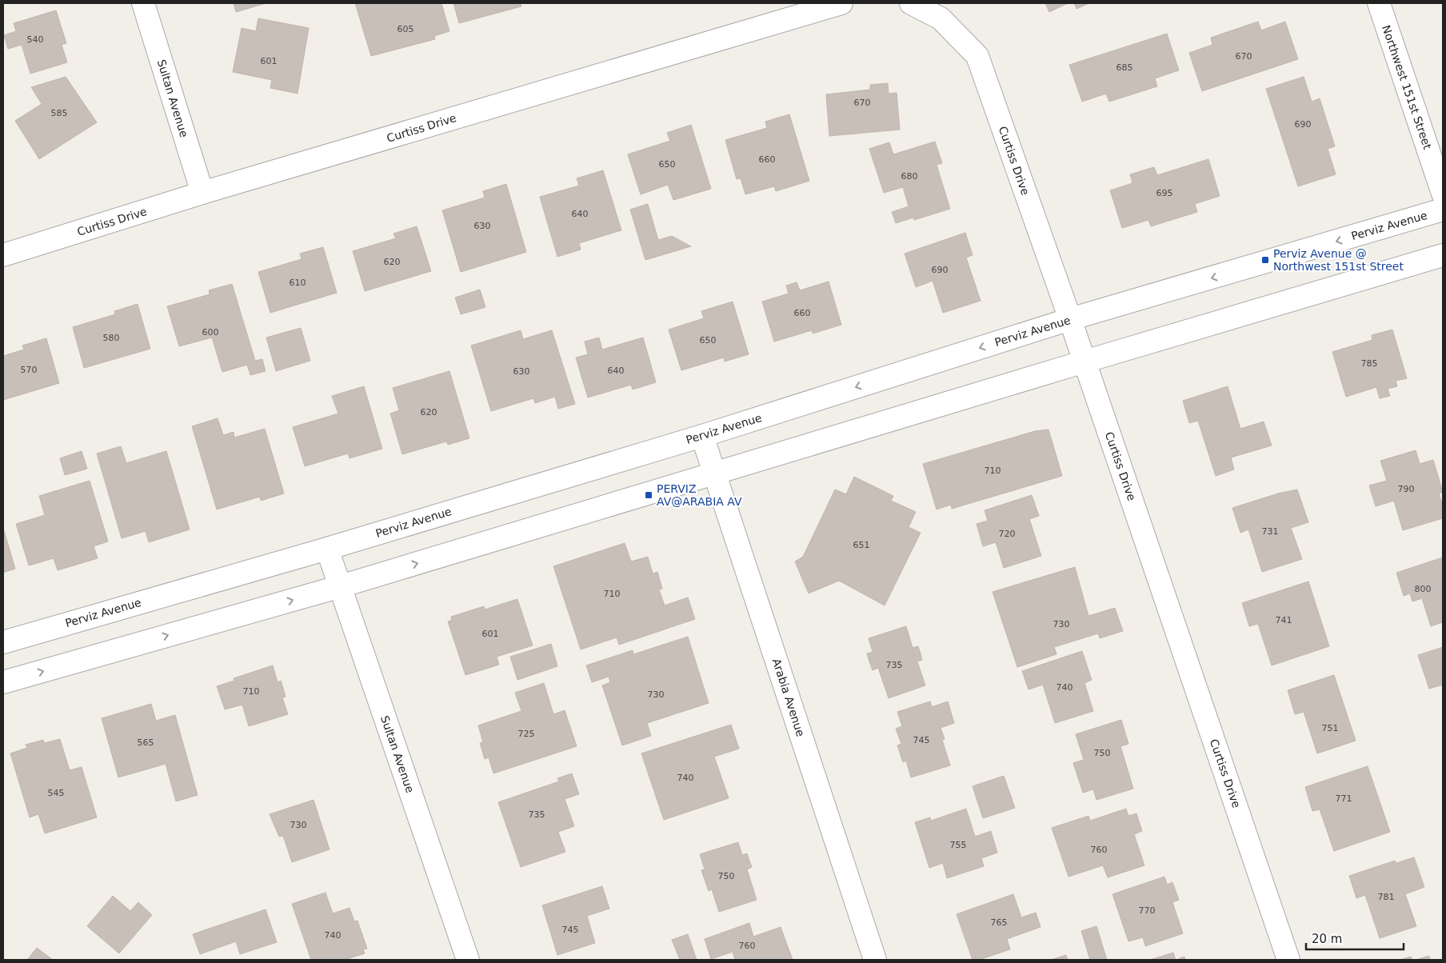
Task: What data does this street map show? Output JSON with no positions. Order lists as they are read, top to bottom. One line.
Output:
{"streets":{"street":["Northwest 151st Street","Sultan Avenue","Curtiss Drive","Perviz Avenue","Arabia Avenue"]},"crossings":[["Sultan Avenue","Curtiss Drive"],["Sultan Avenue","Perviz Avenue"],["Curtiss Drive","Perviz Avenue"],["Perviz Avenue","Arabia Avenue"]],"places":{"transit":["Perviz Avenue @ Northwest 151st Street","PERVIZ AV@ARABIA AV"]},"house_numbers":["605","540","670","601","685","670","585","690","660","650","680","695","640","630","620","690","610","660","600","580","650","785","570","640","630","620","710","790","731","720","651","800","710","741","730","601","735","740","710","730","751","725","745","565","750","740","545","771","735","730","755","760","750","781","770","765","745","740","760"],"scale_bar":"20 m"}
